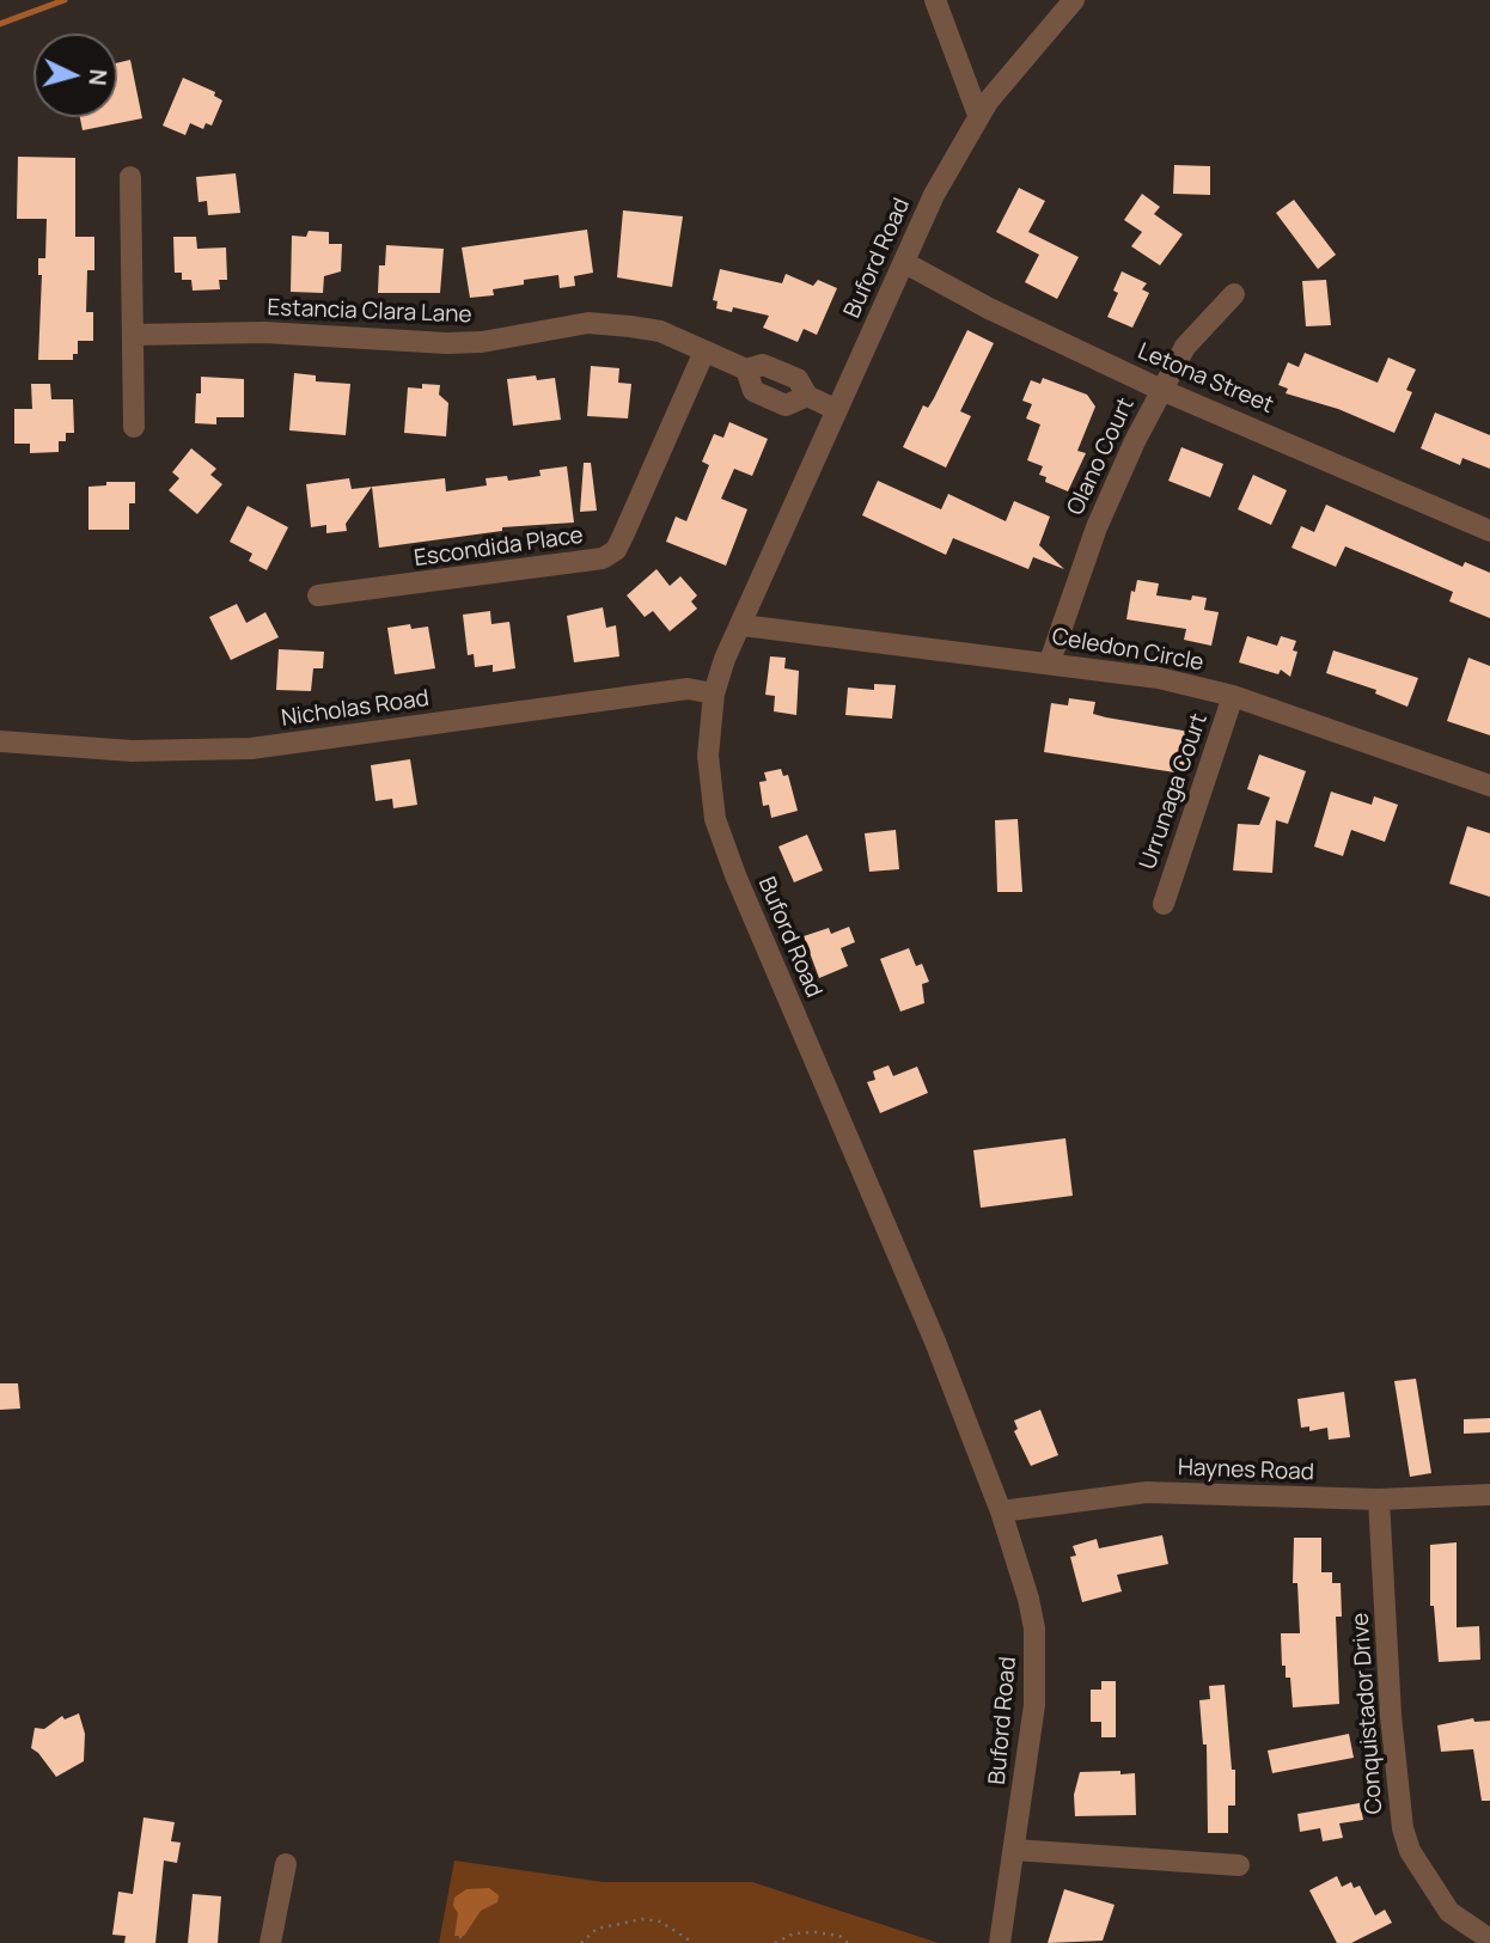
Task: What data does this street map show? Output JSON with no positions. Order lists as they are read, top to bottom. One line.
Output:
{"streets":{"street":["Buford Road","Estancia Clara Lane","Letona Street","Olano Court","Escondida Place","Celedon Circle","Nicholas Road","Urrunaga Court","Haynes Road","Conquistador Drive"]},"crossings":[["Buford Road","Estancia Clara Lane"],["Buford Road","Letona Street"],["Buford Road","Celedon Circle"],["Buford Road","Nicholas Road"],["Buford Road","Haynes Road"],["Estancia Clara Lane","Escondida Place"],["Letona Street","Olano Court"],["Olano Court","Celedon Circle"],["Celedon Circle","Urrunaga Court"],["Haynes Road","Conquistador Drive"]],"north":"right"}
